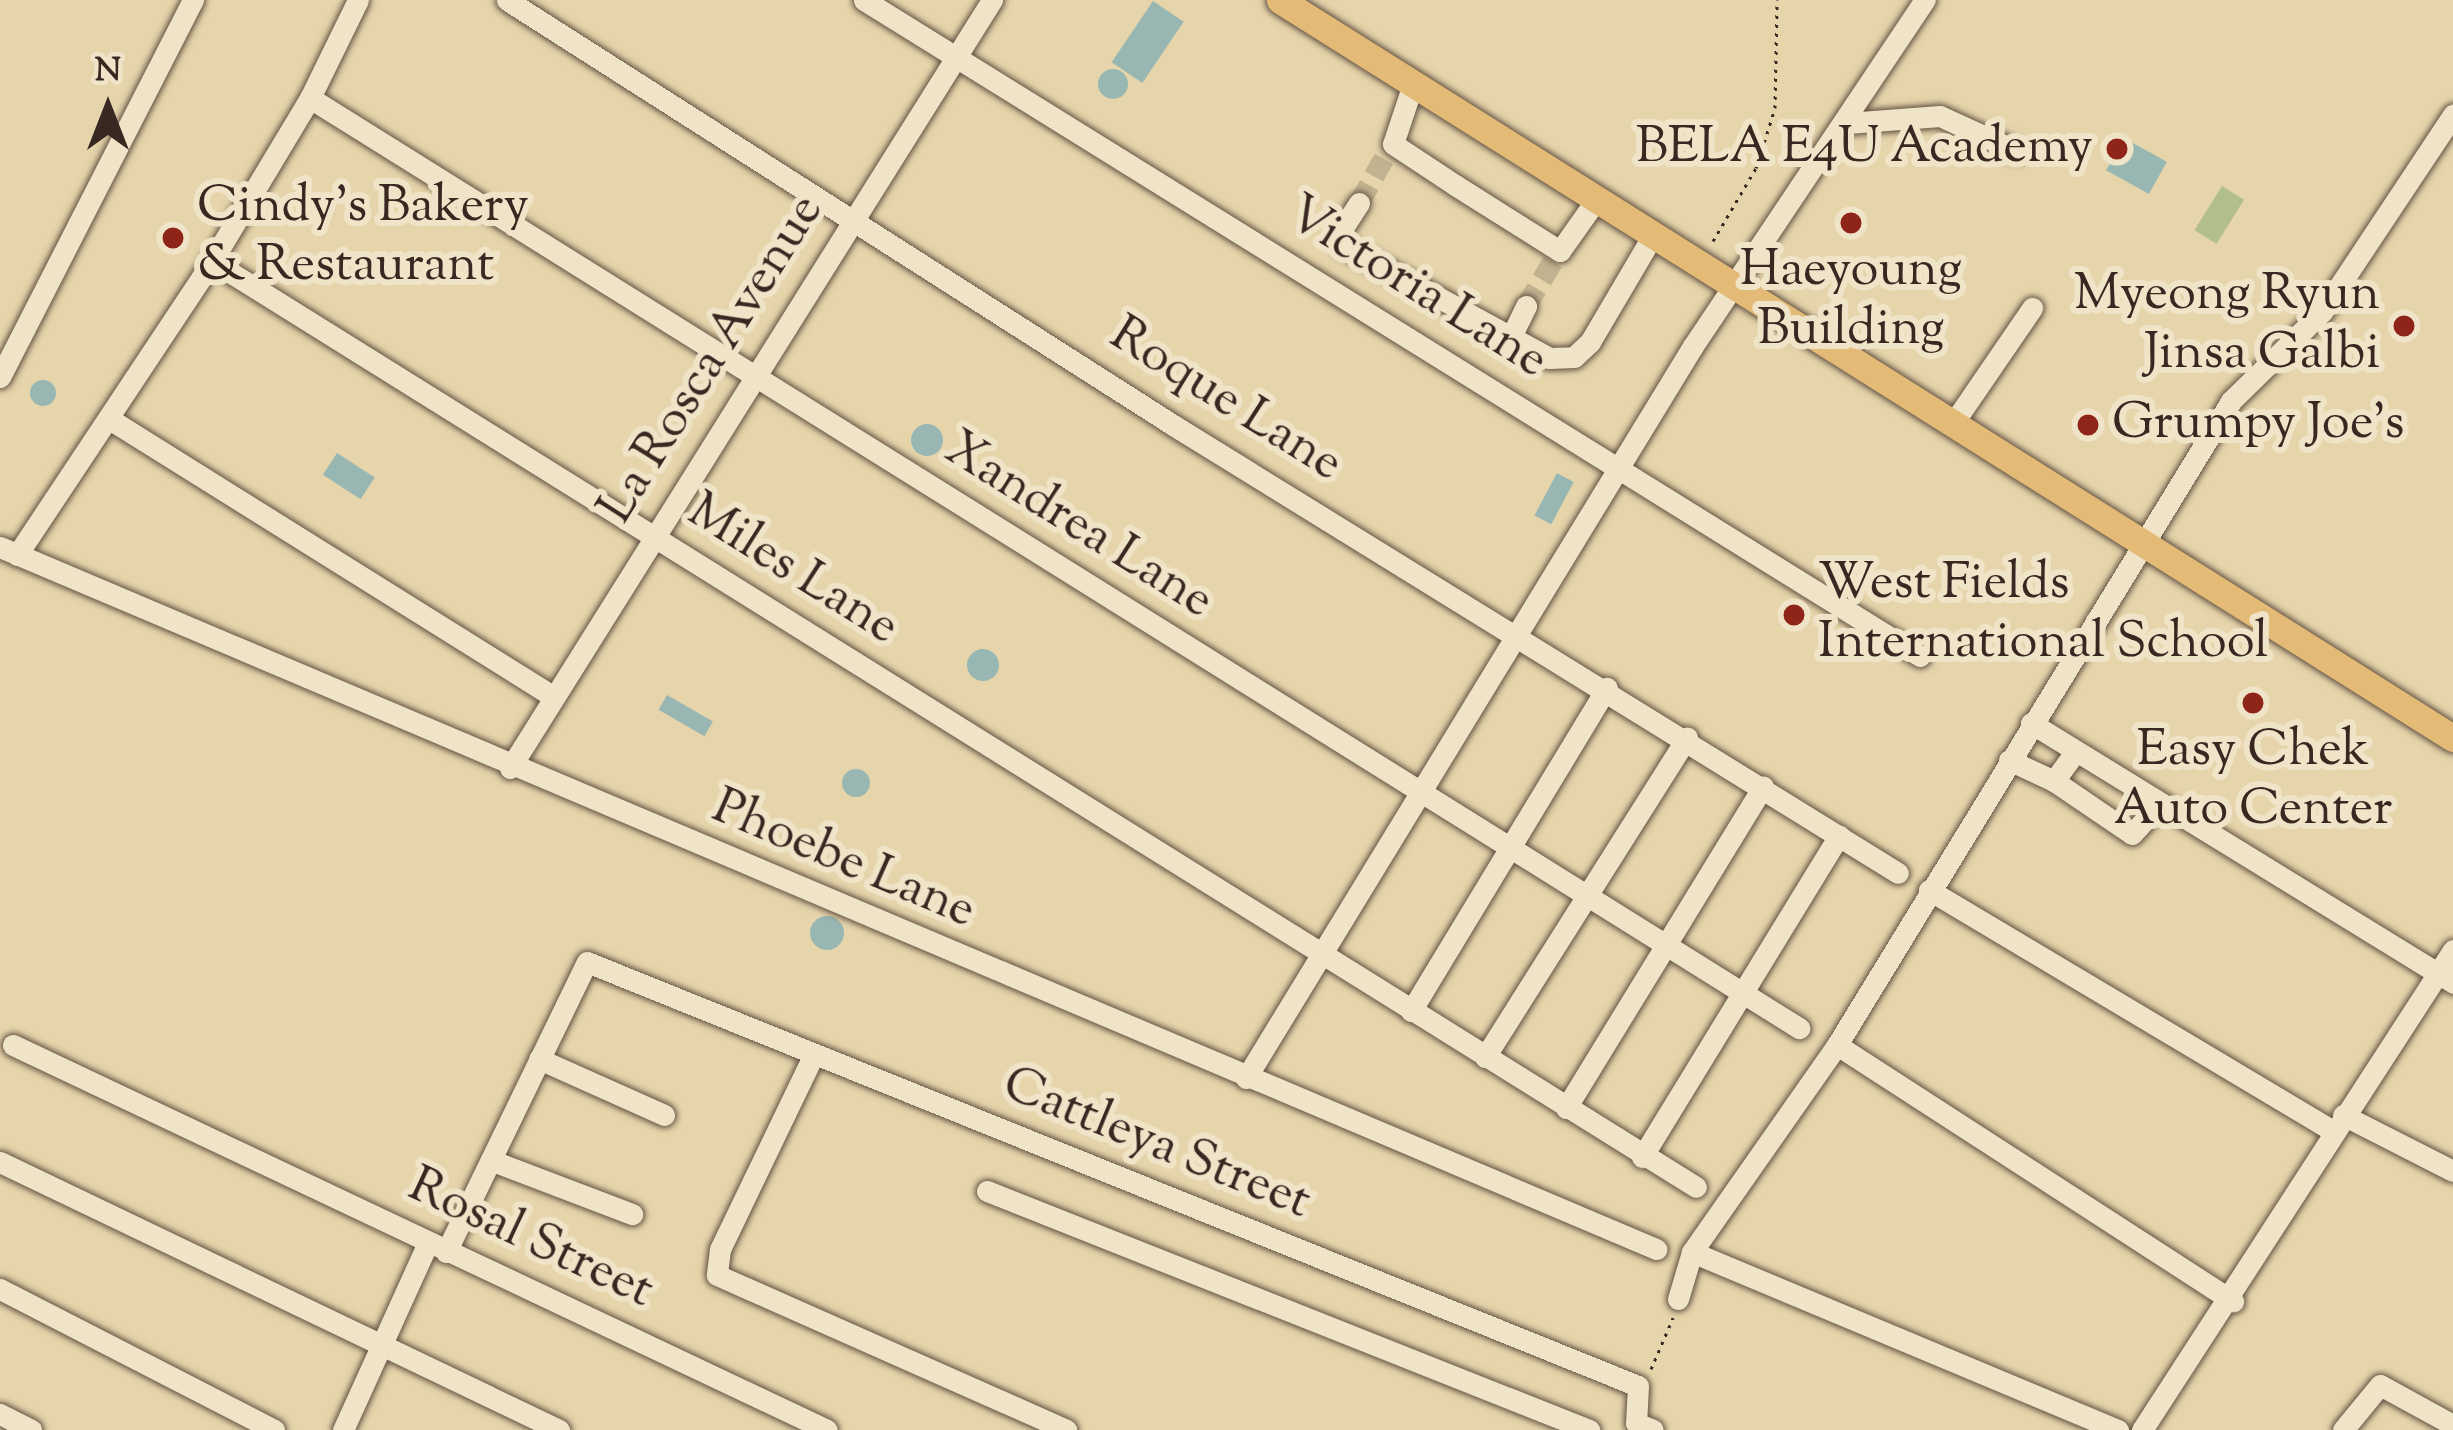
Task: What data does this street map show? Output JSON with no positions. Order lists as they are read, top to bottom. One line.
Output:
{"streets":{"street":["Victoria Lane","La Rosca Avenue","Roque Lane","Xandrea Lane","Miles Lane","Phoebe Lane","Cattleya Street","Rosal Street"]},"crossings":[["Victoria Lane","La Rosca Avenue"],["La Rosca Avenue","Roque Lane"],["La Rosca Avenue","Xandrea Lane"],["La Rosca Avenue","Miles Lane"],["La Rosca Avenue","Phoebe Lane"]],"places":["BELA E4U Academy","Haeyoung Building","Cindy's Bakery & Restaurant","Myeong Ryun Jinsa Galbi","Grumpy Joe's","West Fields International School","Easy Chek Auto Center"],"north":"top"}
